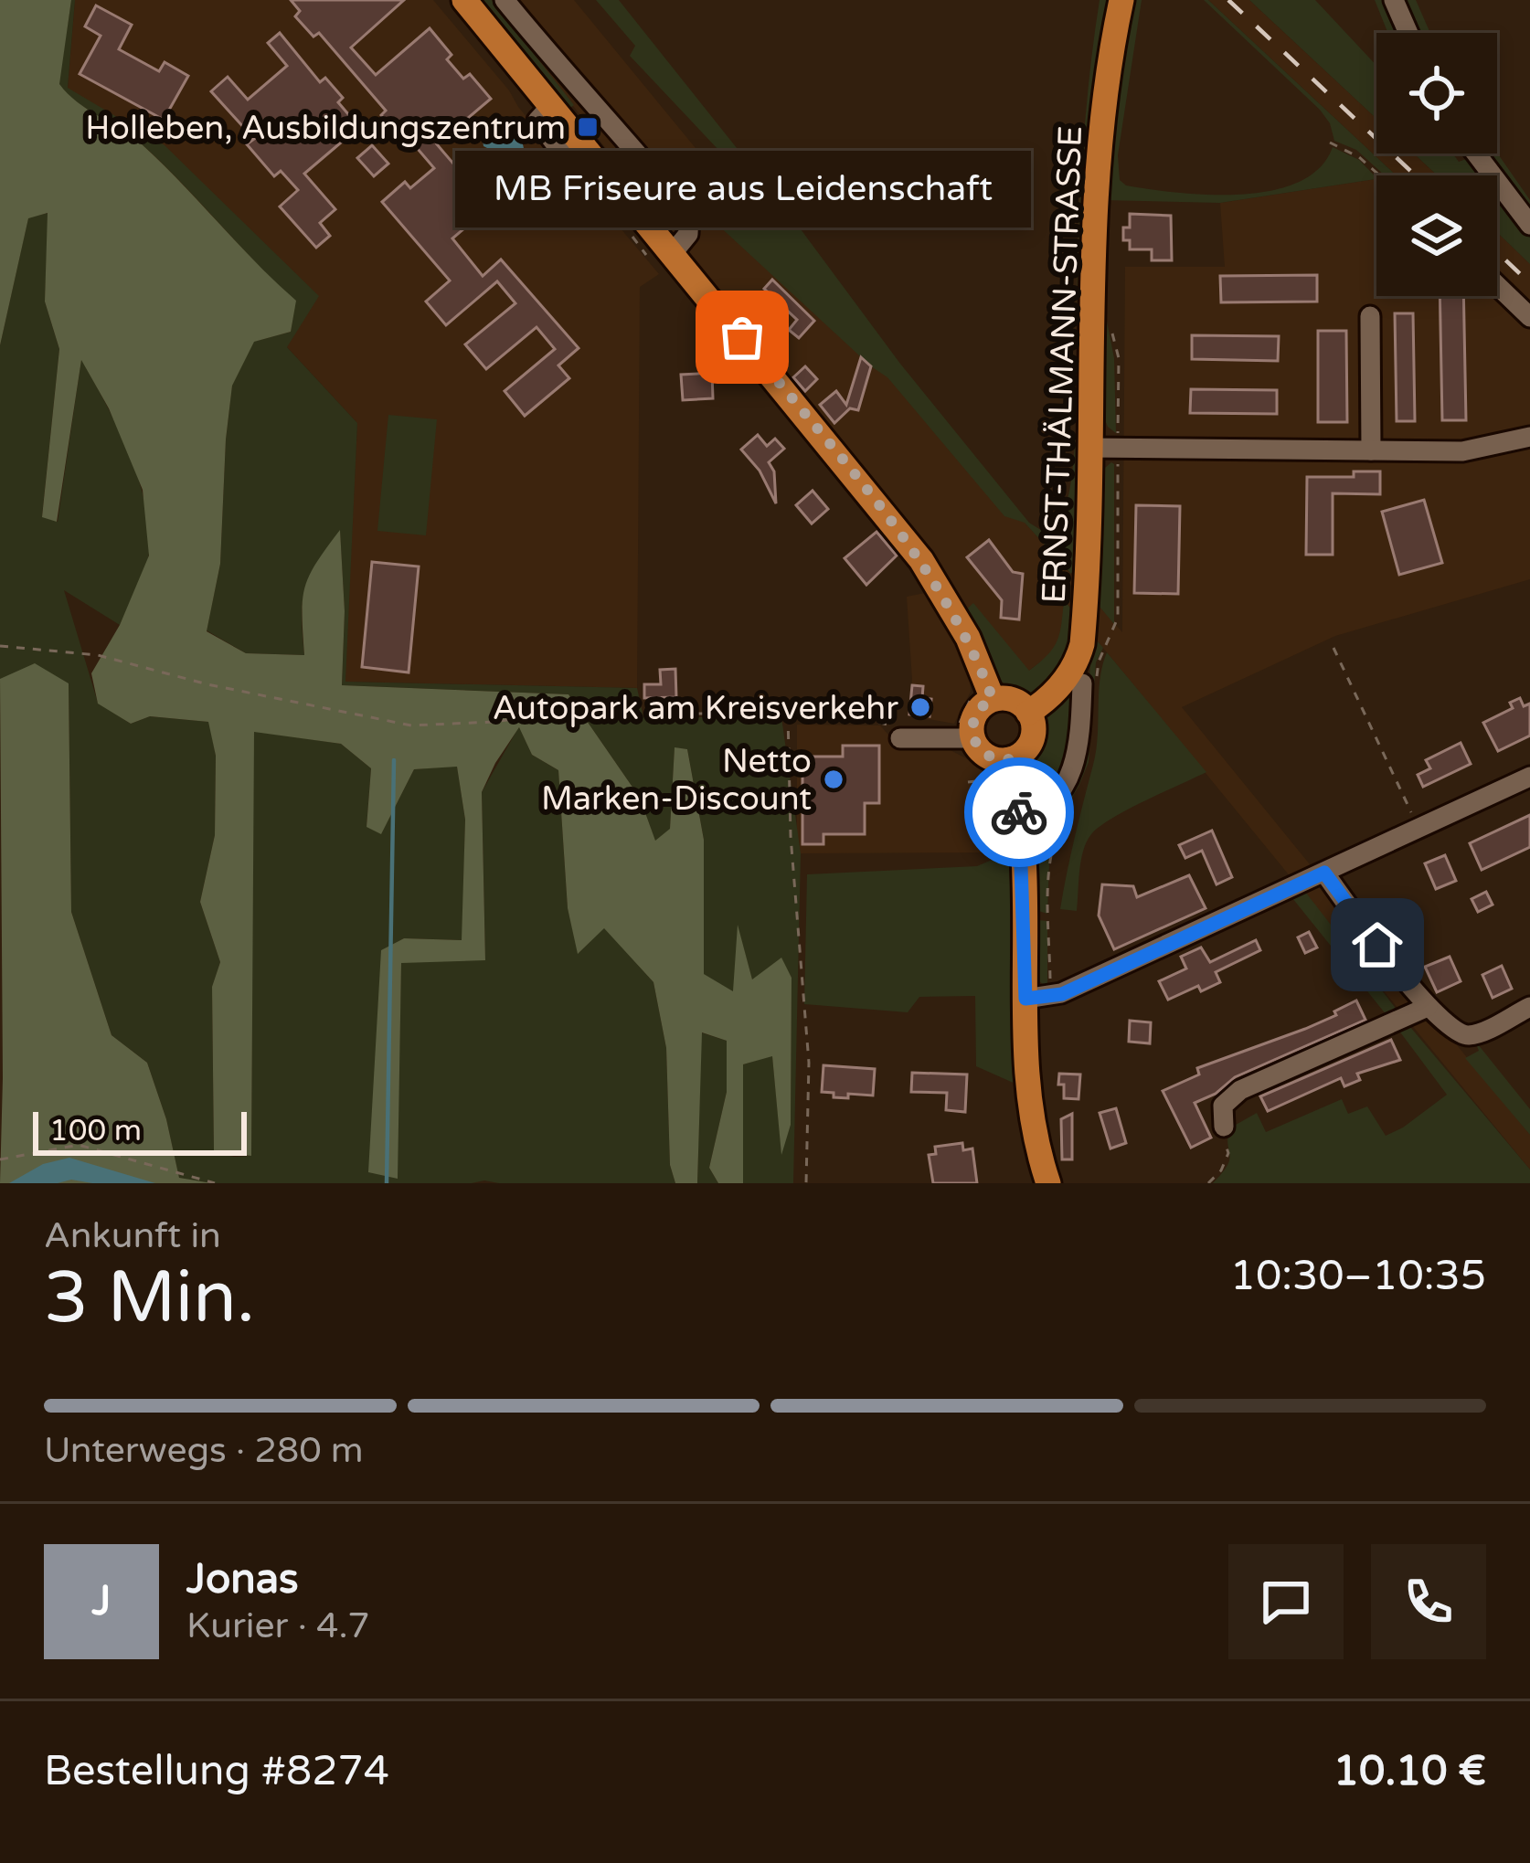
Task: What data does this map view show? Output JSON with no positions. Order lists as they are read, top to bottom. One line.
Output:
{"streets":{"main road":["ERNST-THÄLMANN-STRASSE"]},"places":{"transit":["Holleben, Ausbildungszentrum"],"other":["MB Friseure aus Leidenschaft","Autopark am Kreisverkehr","Netto Marken-Discount"]},"scale_bar":"100 m","page":{"bubble":"MB Friseure aus Leidenschaft","scale":"100 m","heading":["3 Min.","Ankunft in","10:30–10:35"],"panel":["Jonas","Kurier · 4.7","Bestellung #8274","10.10 €"],"bar":"Unterwegs · 280 m","round":"J"}}
